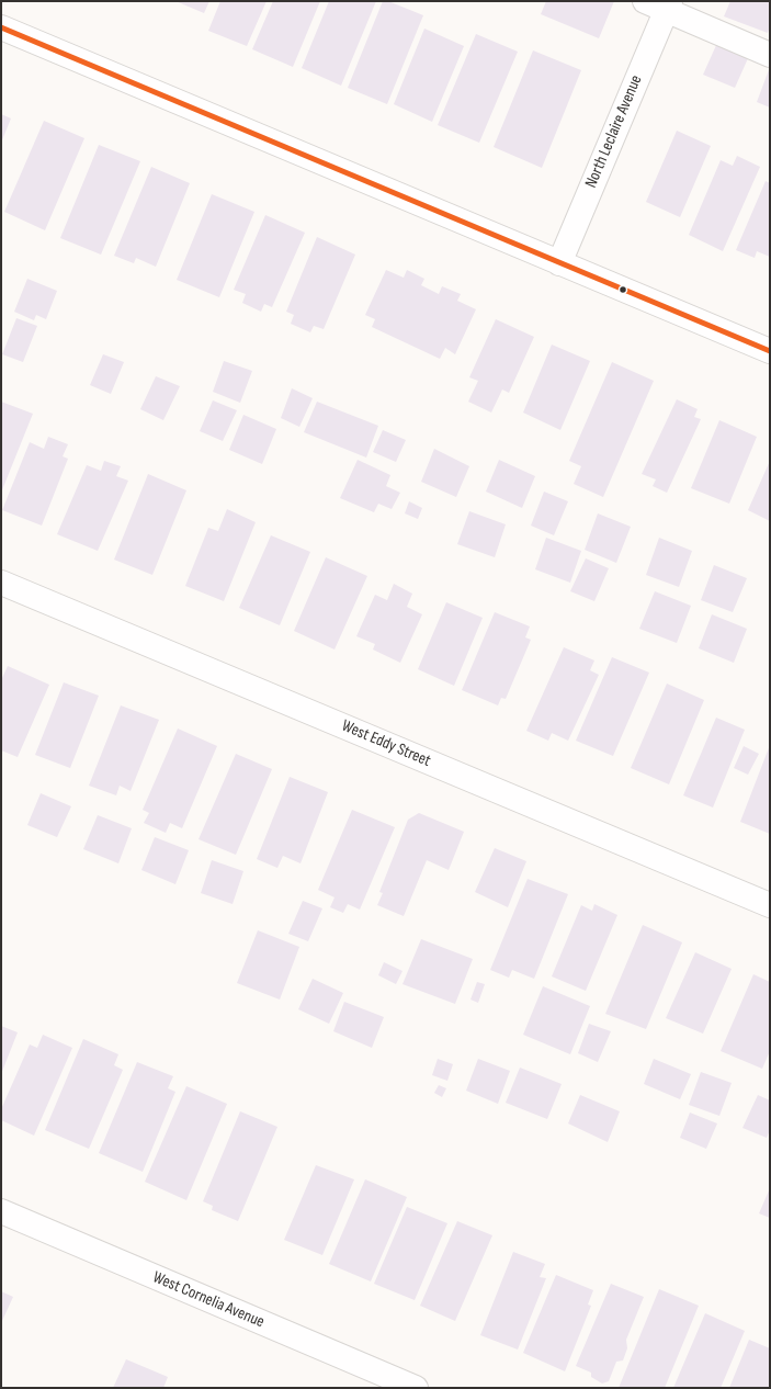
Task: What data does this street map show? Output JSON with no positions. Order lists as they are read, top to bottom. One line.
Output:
{"streets":{"street":["North Leclaire Avenue","West Eddy Street","West Cornelia Avenue"]}}
